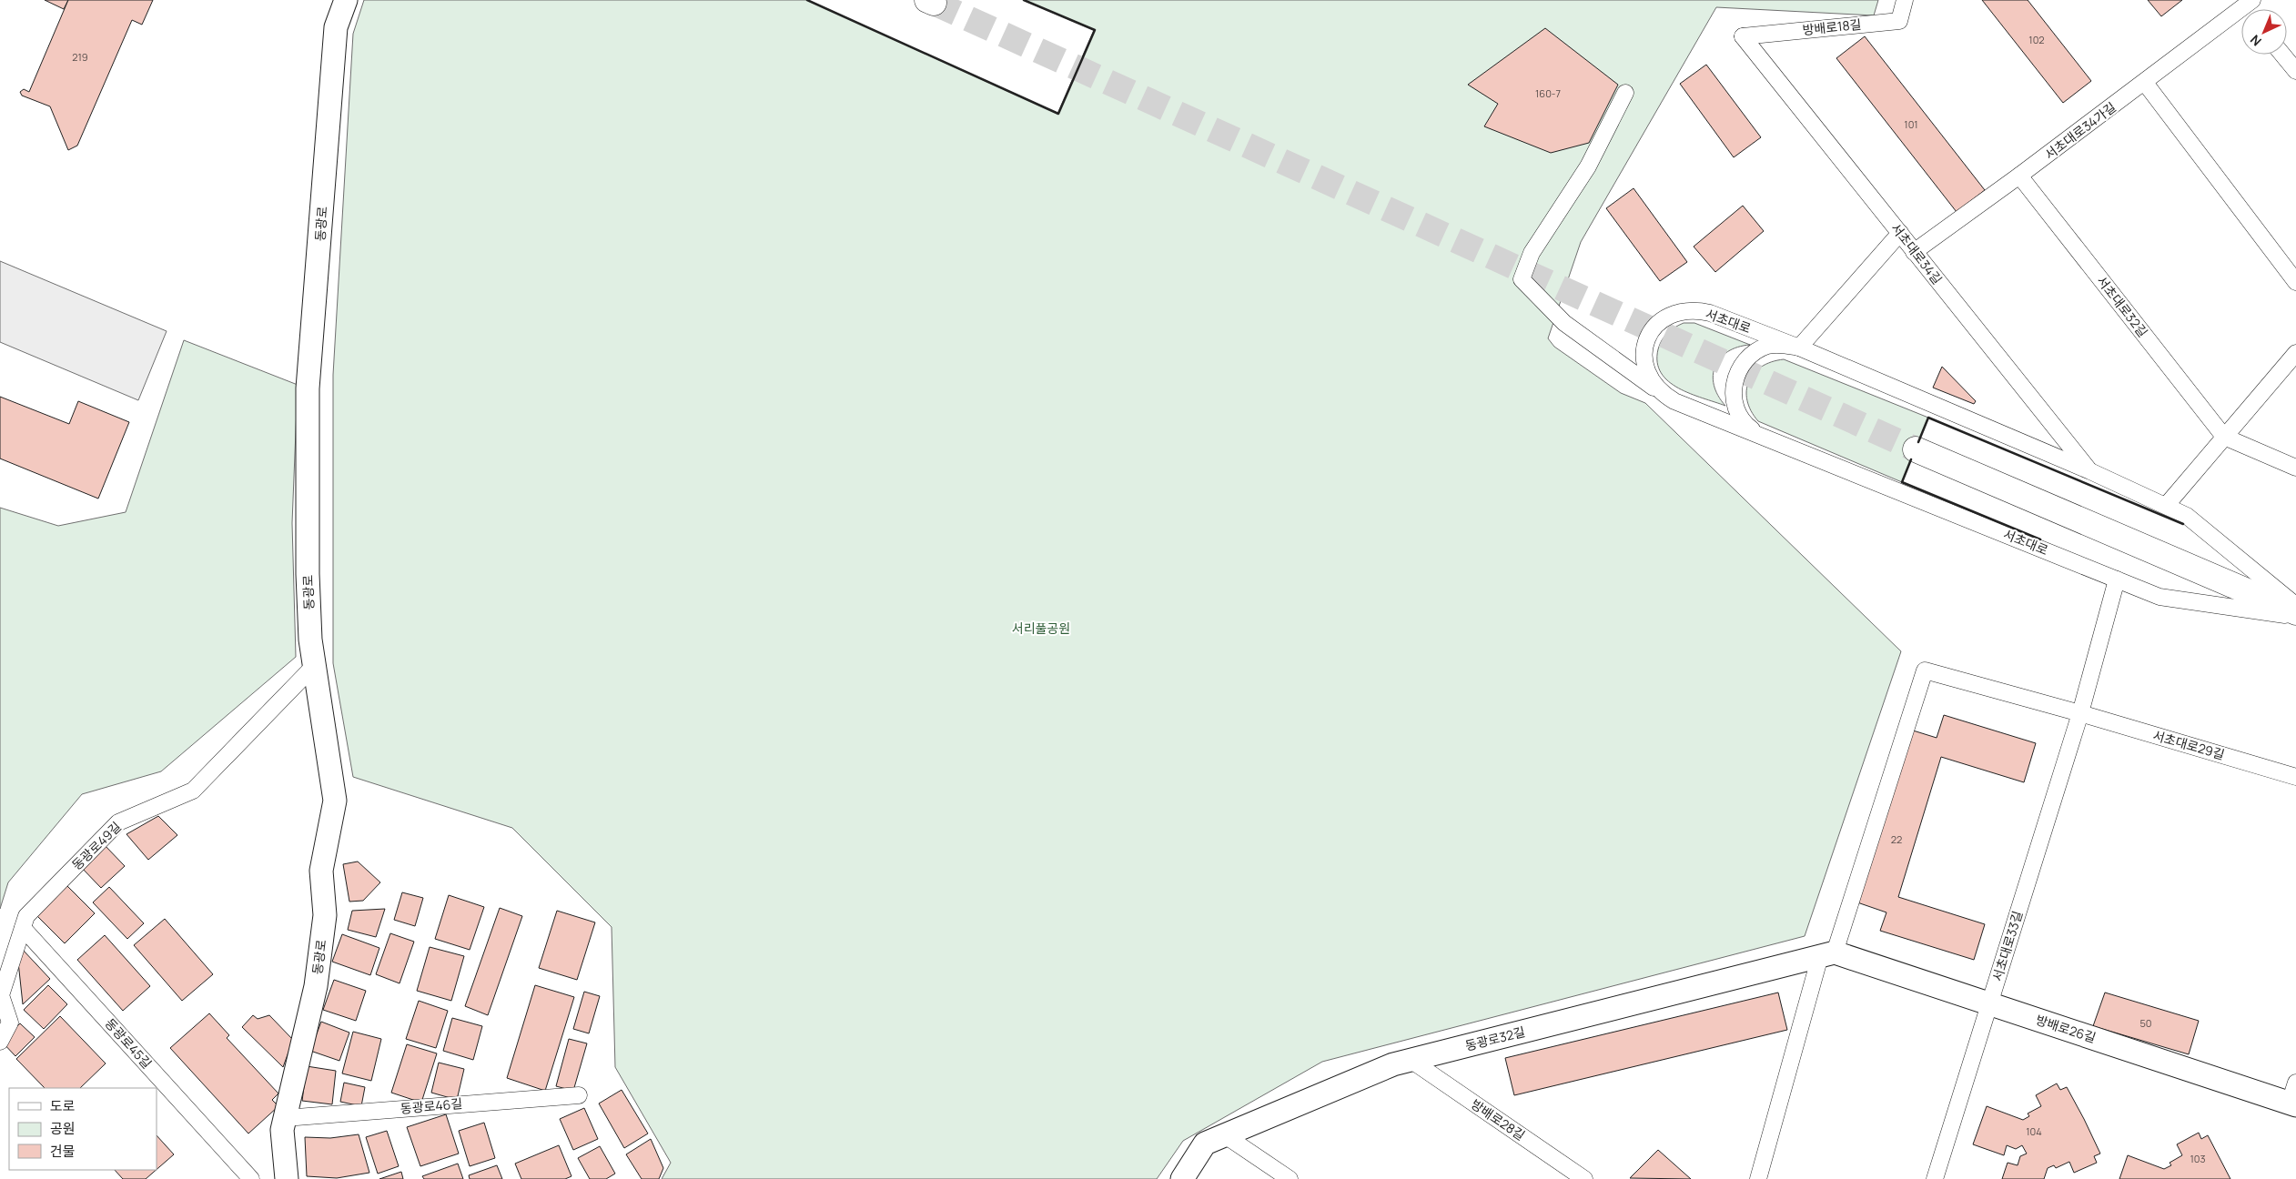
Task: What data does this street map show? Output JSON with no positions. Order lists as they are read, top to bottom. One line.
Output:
{"streets":{"street":["방배로18길","서초대로34가길","동광로","서초대로34길","서초대로32길","서초대로","서초대로29길","동광로49길","서초대로33길","방배로26길","동광로32길","동광로45길","동광로46길","방배로28길"]},"crossings":[["방배로18길","서초대로34길"],["서초대로34가길","서초대로34길"],["서초대로34가길","서초대로32길"],["동광로","동광로49길"],["동광로","동광로46길"],["서초대로34길","서초대로"],["서초대로","서초대로33길"],["서초대로29길","서초대로33길"],["동광로49길","동광로45길"],["서초대로33길","방배로26길"],["방배로26길","동광로32길"],["동광로32길","방배로28길"]],"parks":["서리풀공원"],"house_numbers":["102","219","160-7","101","22","50","104","103"],"legend":["도로","공원","건물"],"north":"bottom left"}
